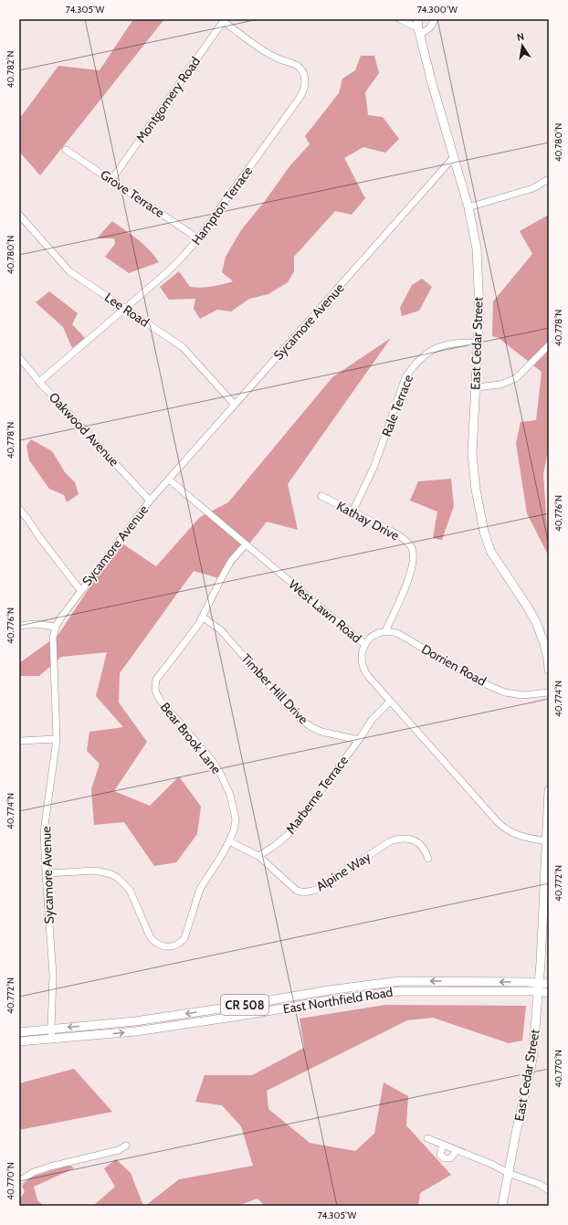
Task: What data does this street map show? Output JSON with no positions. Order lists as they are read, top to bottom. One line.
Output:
{"streets":{"main road":["East Cedar Street","East Northfield Road","CR 508"],"street":["Montgomery Road","Grove Terrace","Hampton Terrace","Lee Road","Sycamore Avenue","Rale Terrace","Oakwood Avenue","Kathay Drive","West Lawn Road","Dorrien Road","Timber Hill Drive","Bear Brook Lane","Marberne Terrace","Alpine Way"]},"crossings":[["Montgomery Road","Grove Terrace"],["Montgomery Road","Hampton Terrace"],["Grove Terrace","Hampton Terrace"],["Hampton Terrace","Lee Road"],["Hampton Terrace","Oakwood Avenue"],["Lee Road","Sycamore Avenue"],["Sycamore Avenue","East Cedar Street"],["Sycamore Avenue","Oakwood Avenue"],["Sycamore Avenue","West Lawn Road"],["Sycamore Avenue","Bear Brook Lane"],["Sycamore Avenue","East Northfield Road"],["East Cedar Street","Rale Terrace"],["East Cedar Street","West Lawn Road"],["East Cedar Street","East Northfield Road"],["Rale Terrace","Kathay Drive"],["Kathay Drive","Dorrien Road"],["West Lawn Road","Bear Brook Lane"],["West Lawn Road","Marberne Terrace"],["Timber Hill Drive","Bear Brook Lane"],["Timber Hill Drive","Marberne Terrace"],["Marberne Terrace","Alpine Way"]],"north":"top","coordinates":["74.305°W","74.300°W","40.782°N","40.780°N","40.778°N","40.776°N","40.774°N","40.772°N","40.770°N"]}
